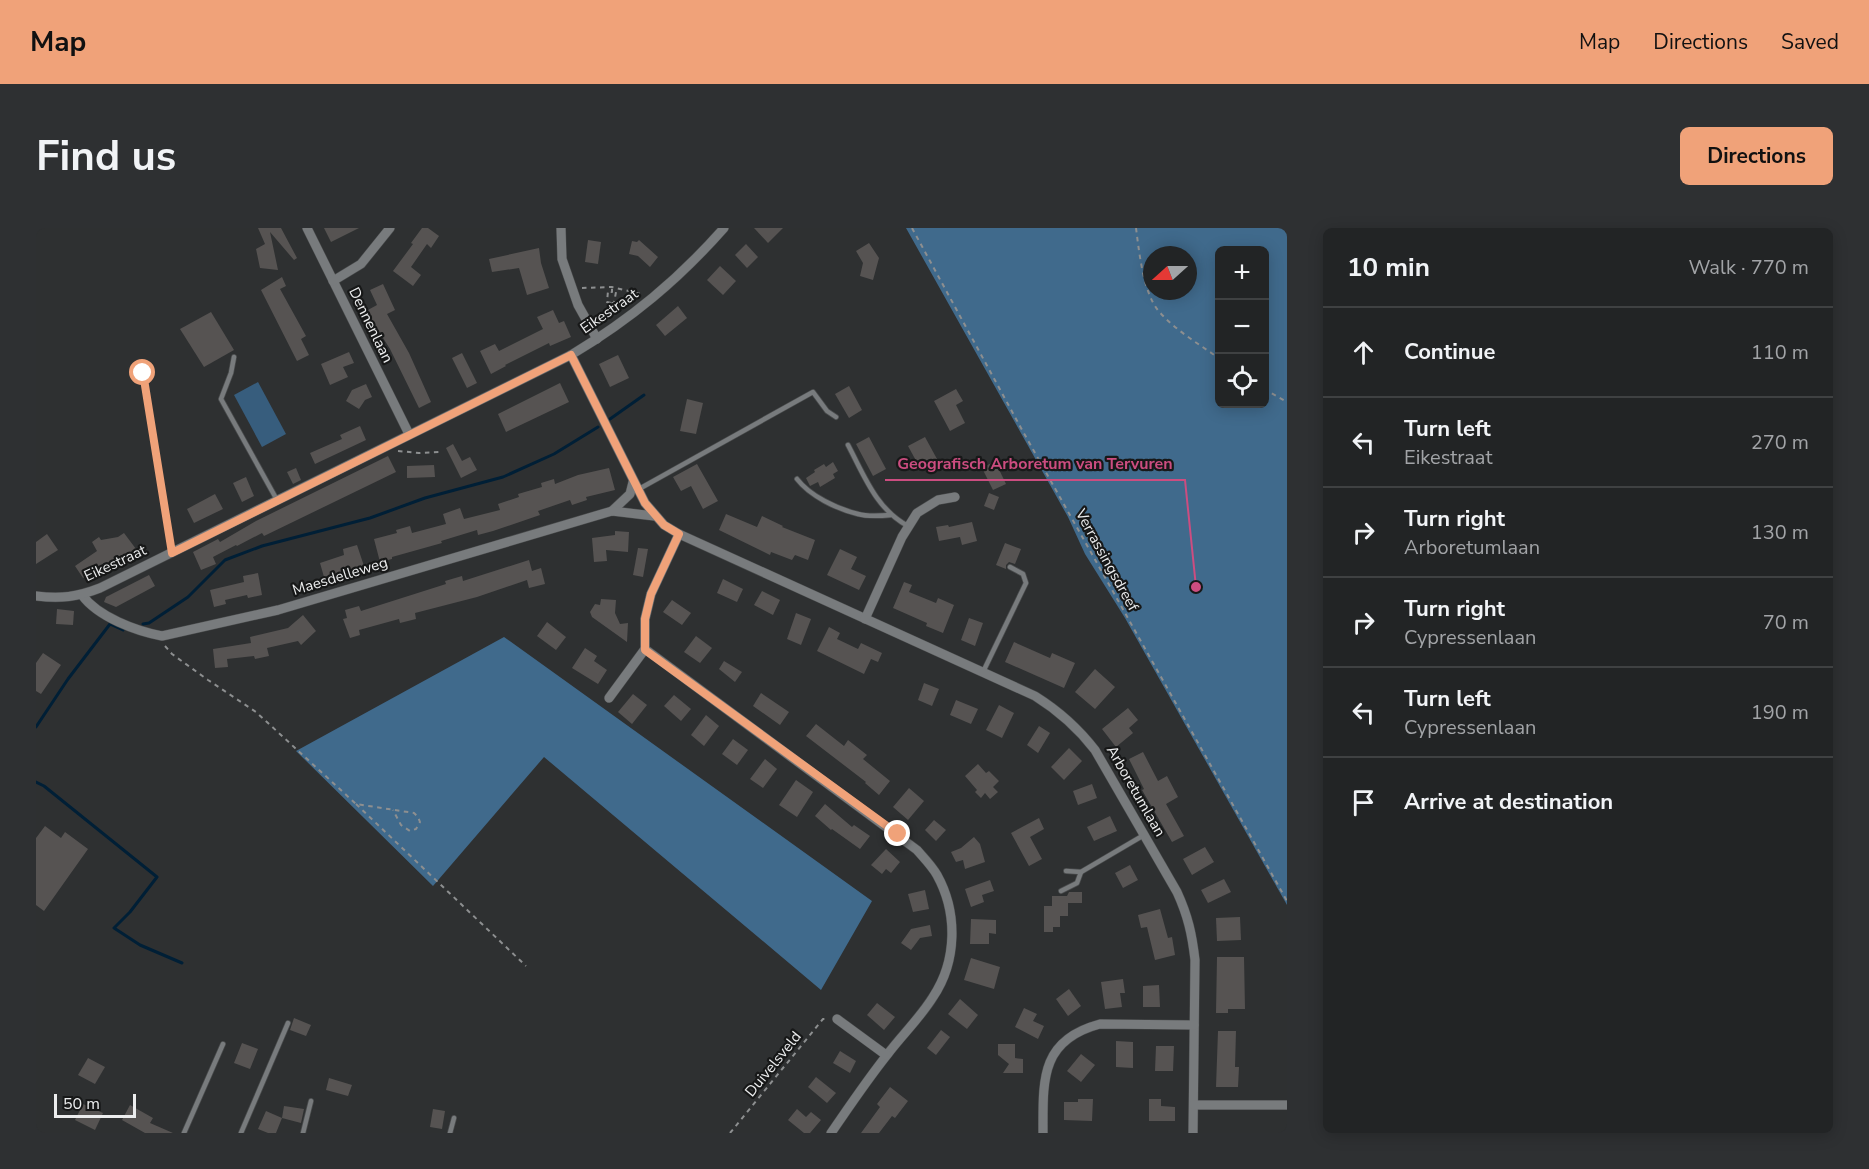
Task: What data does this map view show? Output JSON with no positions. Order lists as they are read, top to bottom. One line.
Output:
{"streets":{"street":["Eikestraat","Dennenlaan","Maesdelleweg","Arboretumlaan"],"path":["Verrassingsdreef","Duivelsveld"]},"crossings":[["Eikestraat","Dennenlaan"],["Eikestraat","Maesdelleweg"],["Eikestraat","Arboretumlaan"],["Maesdelleweg","Arboretumlaan"]],"places":["Geografisch Arboretum van Tervuren"],"scale_bar":"50 m","north":"left","page":{"header":"Map","nav":["Map","Directions","Saved"],"buttons":"Directions","title":"Find us","heading":["10 min","Walk · 770 m"],"map_buttons":["+","−"],"list":[["Continue","110 m"],["Turn left","Eikestraat","270 m"],["Turn right","Arboretumlaan","130 m"],["Turn right","Cypressenlaan","70 m"],["Turn left","Cypressenlaan","190 m"],"Arrive at destination"],"scale":"50 m"}}
